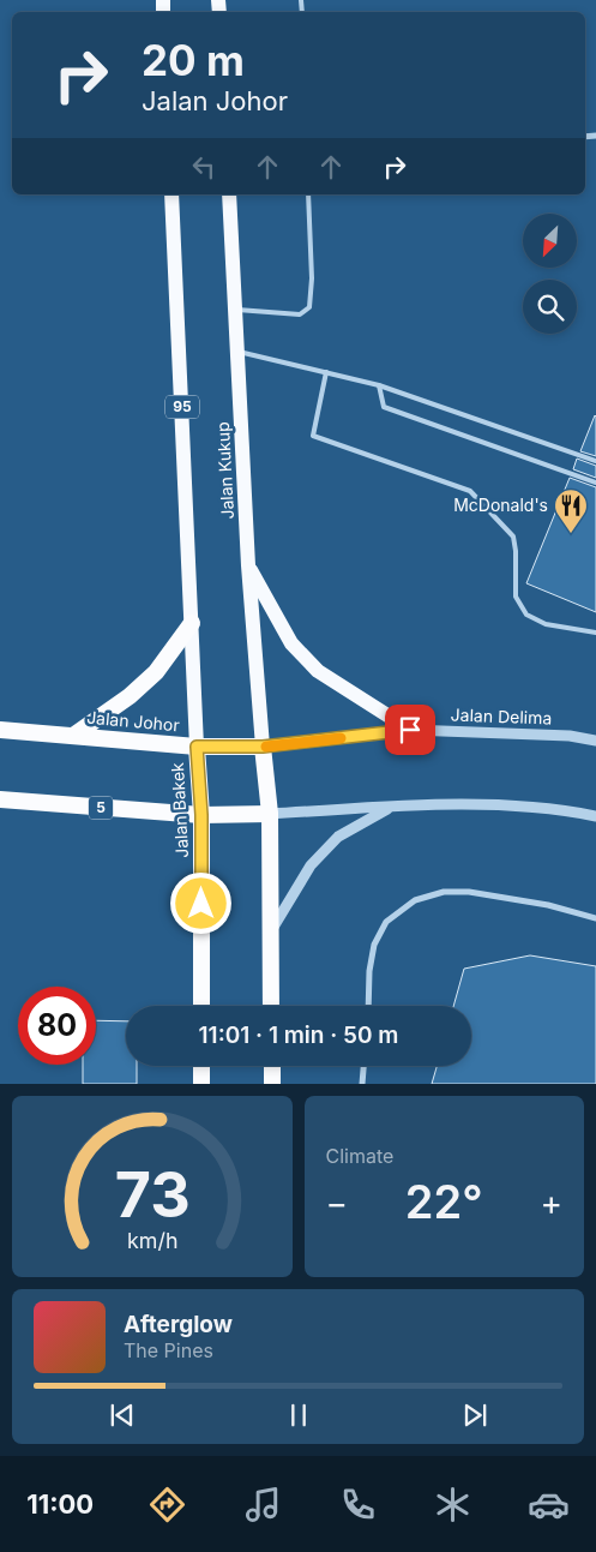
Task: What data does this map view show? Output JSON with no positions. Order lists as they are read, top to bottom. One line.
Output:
{"streets":{"highway":["Jalan Johor","5","Jalan Bakek"],"main road":["95","Jalan Kukup"],"street":["Jalan Delima"]},"crossings":[["95","Jalan Johor"],["95","Jalan Bakek"],["Jalan Kukup","Jalan Delima"],["Jalan Kukup","Jalan Johor"],["Jalan Delima","Jalan Johor"],["Jalan Johor","Jalan Bakek"],["5","Jalan Bakek"]],"places":{"restaurant":["McDonald's"]},"north":"bottom left","page":{"turn":["20 m","Jalan Johor"],"limit":"80","trip":"11:01 · 1 min · 50 m","tile":"Climate","heat":["−","22°","+"],"song":["Afterglow","The Pines"],"tabs":"11:00","gauge":["73","km/h"]}}
